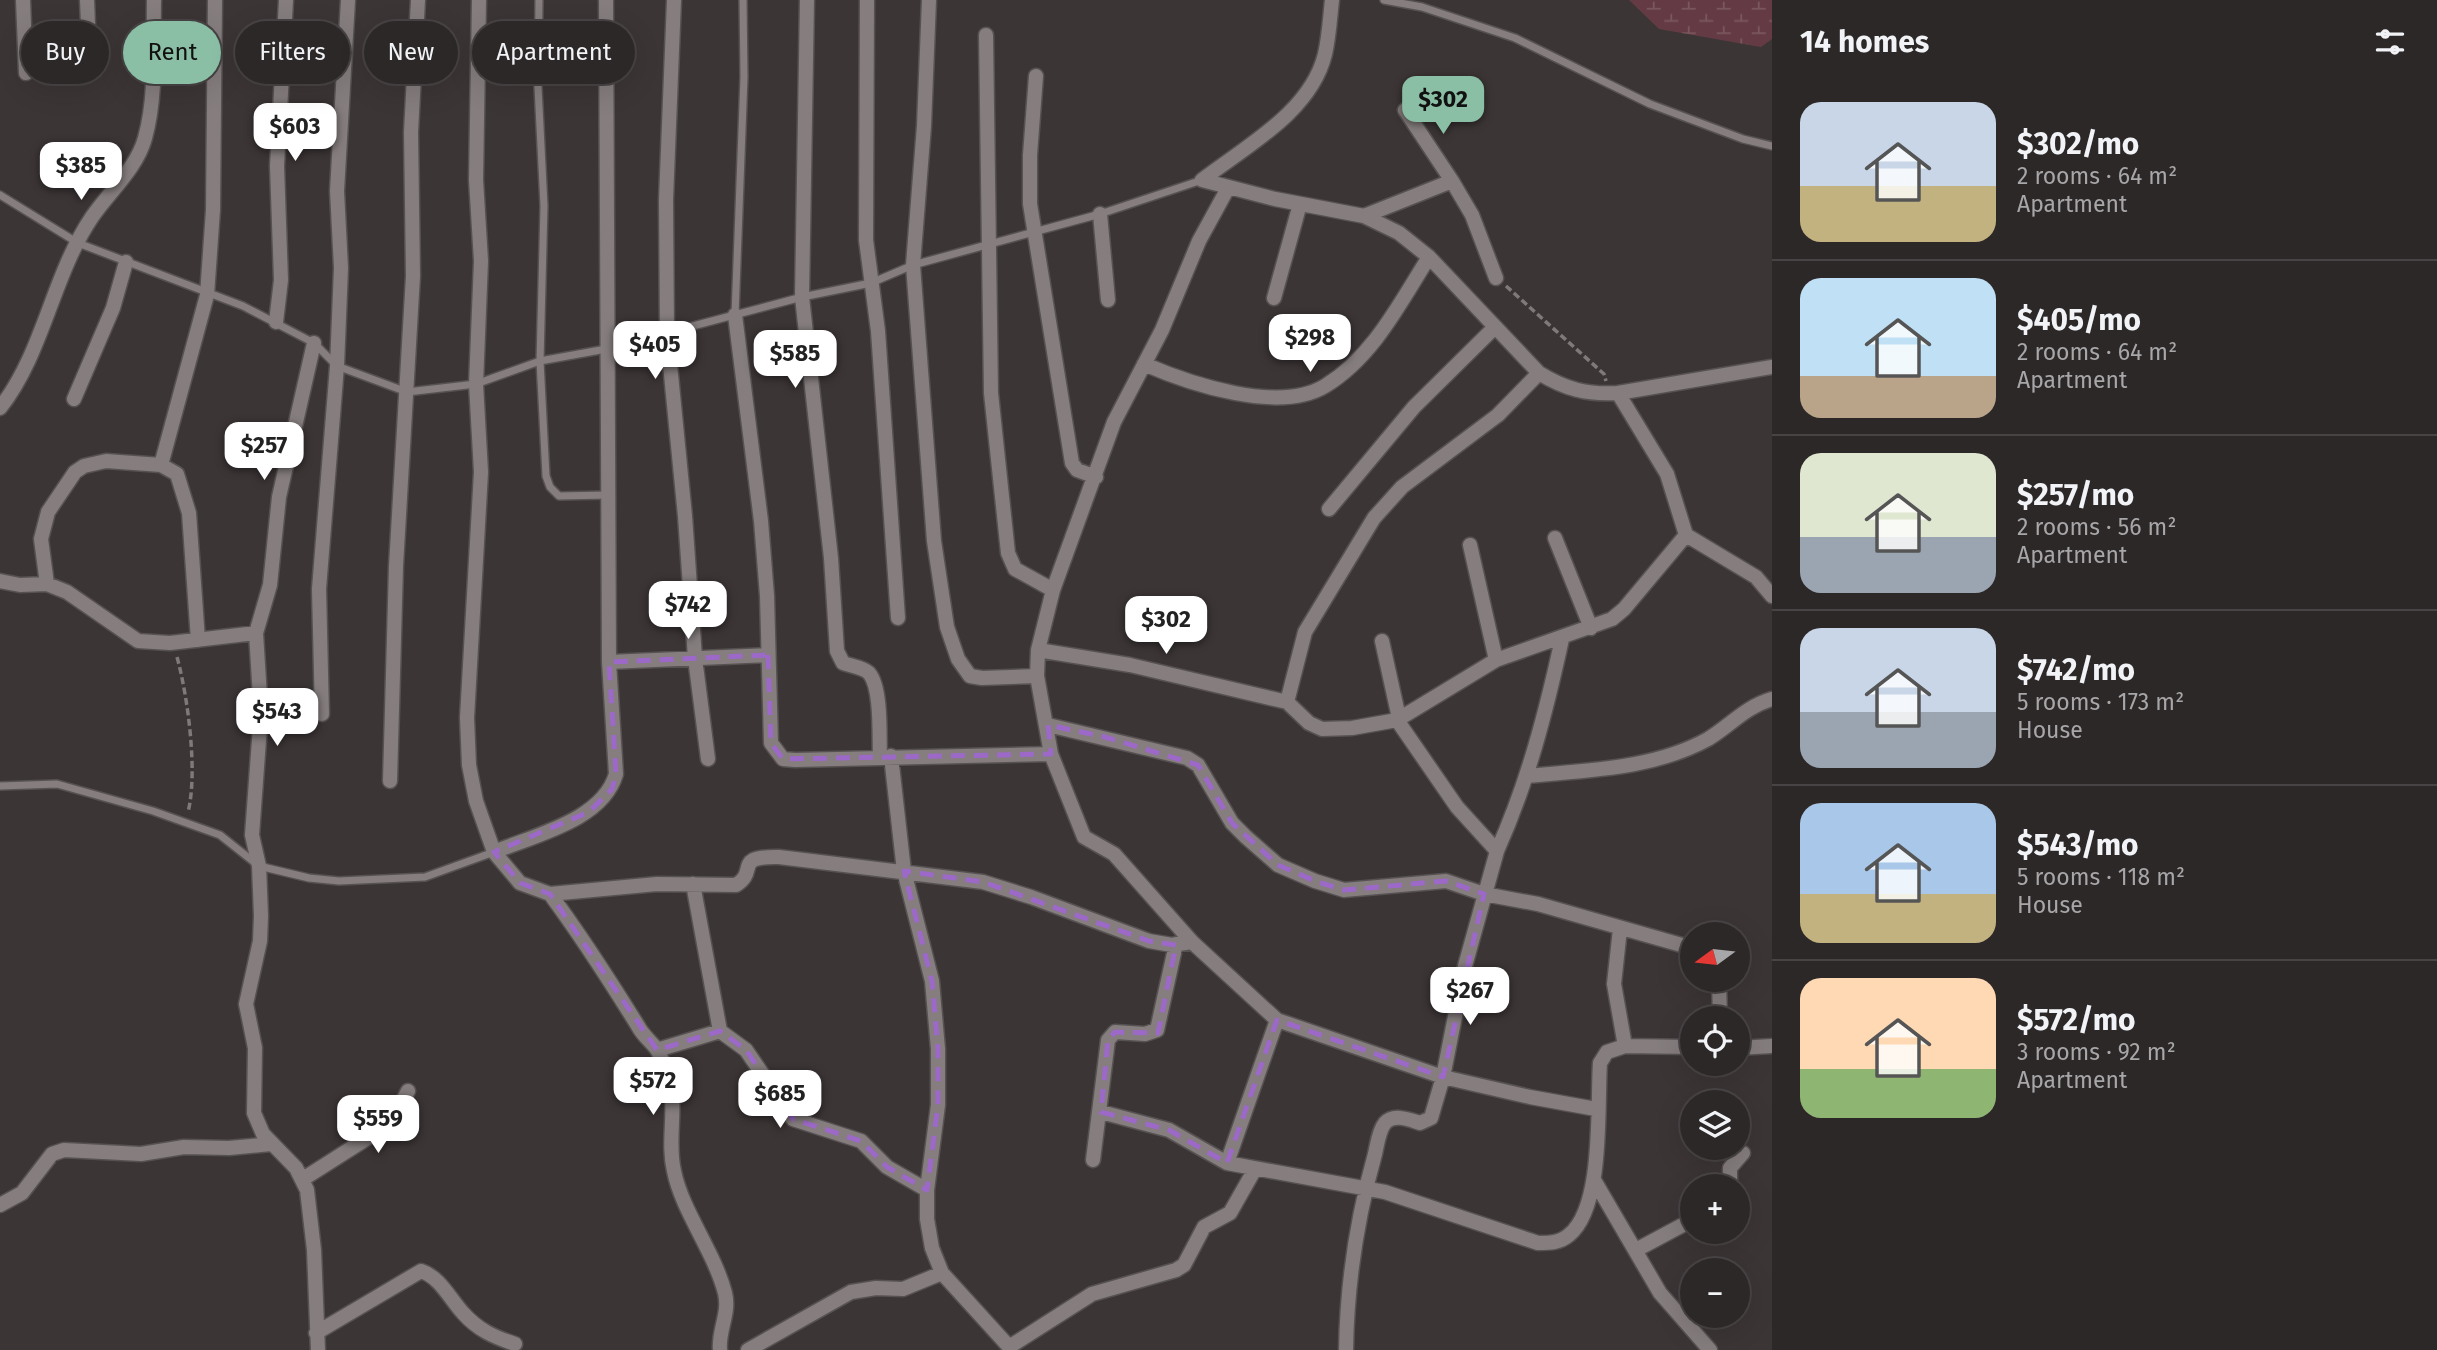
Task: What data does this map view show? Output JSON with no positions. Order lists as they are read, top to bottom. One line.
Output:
{"north":"left","page":{"heading":"14 homes","chip":["Buy","Rent","Filters","New","Apartment"],"price":["$302","$603","$385","$298","$405","$585","$257","$742","$302","$543","$267","$572","$685","$559"],"list":[{"name":"$302/mo","note":"2 rooms · 64 m² · Apartment"},{"name":"$405/mo","note":"2 rooms · 64 m² · Apartment"},{"name":"$257/mo","note":"2 rooms · 56 m² · Apartment"},{"name":"$742/mo","note":"5 rooms · 173 m² · House"},{"name":"$543/mo","note":"5 rooms · 118 m² · House"},{"name":"$572/mo","note":"3 rooms · 92 m² · Apartment"}],"map_buttons":["+","−"]}}
